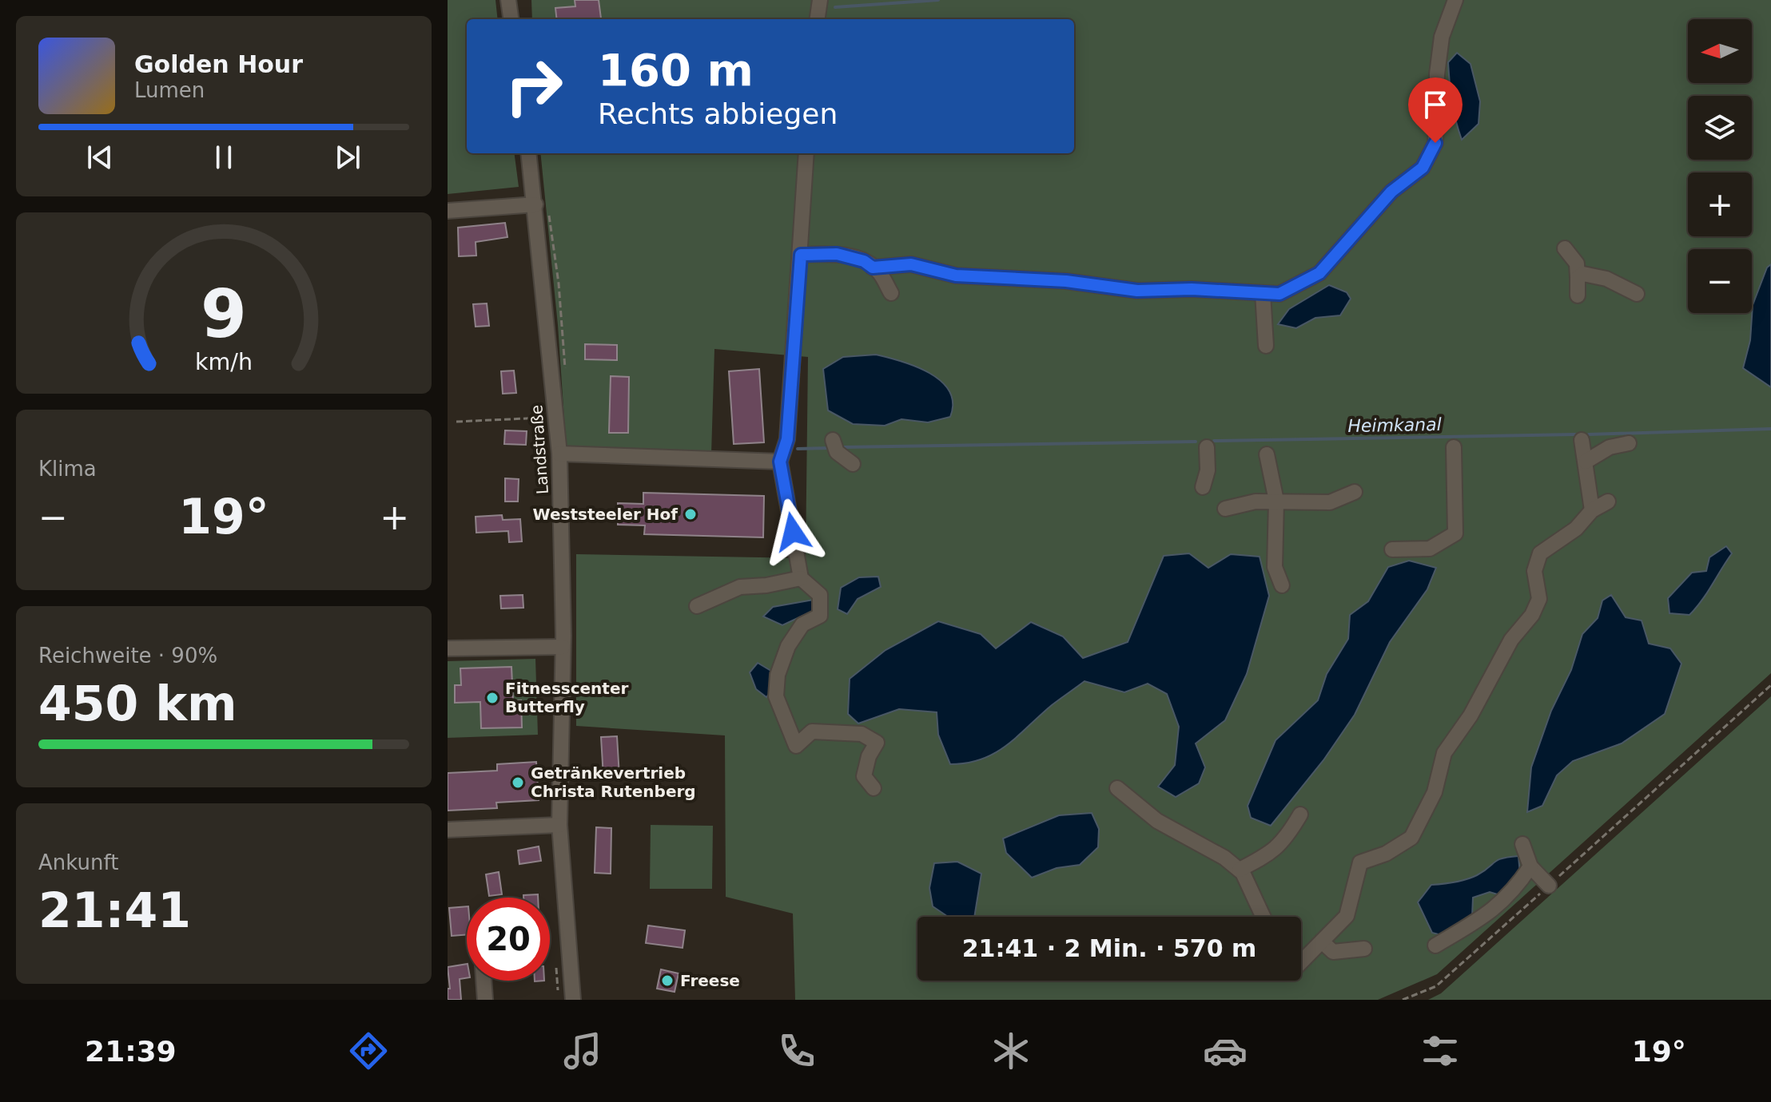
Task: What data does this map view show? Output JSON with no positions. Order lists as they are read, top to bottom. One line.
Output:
{"streets":{"street":["Landstraße"]},"water":["Heimkanal"],"places":["Weststeeler Hof","Fitnesscenter Butterfly","Getränkevertrieb Christa Rutenberg","Freese"],"north":"left","page":{"map_buttons":["+","−"],"turn":["160 m","Rechts abbiegen"],"song":["Golden Hour","Lumen"],"tile":["Klima",["Reichweite · 90%","450 km"],["Ankunft","21:41"]],"heat":["−","19°","+"],"limit":"20","trip":"21:41 · 2 Min. · 570 m","tabs":["21:39","19°"],"gauge":["9","km/h"]}}
